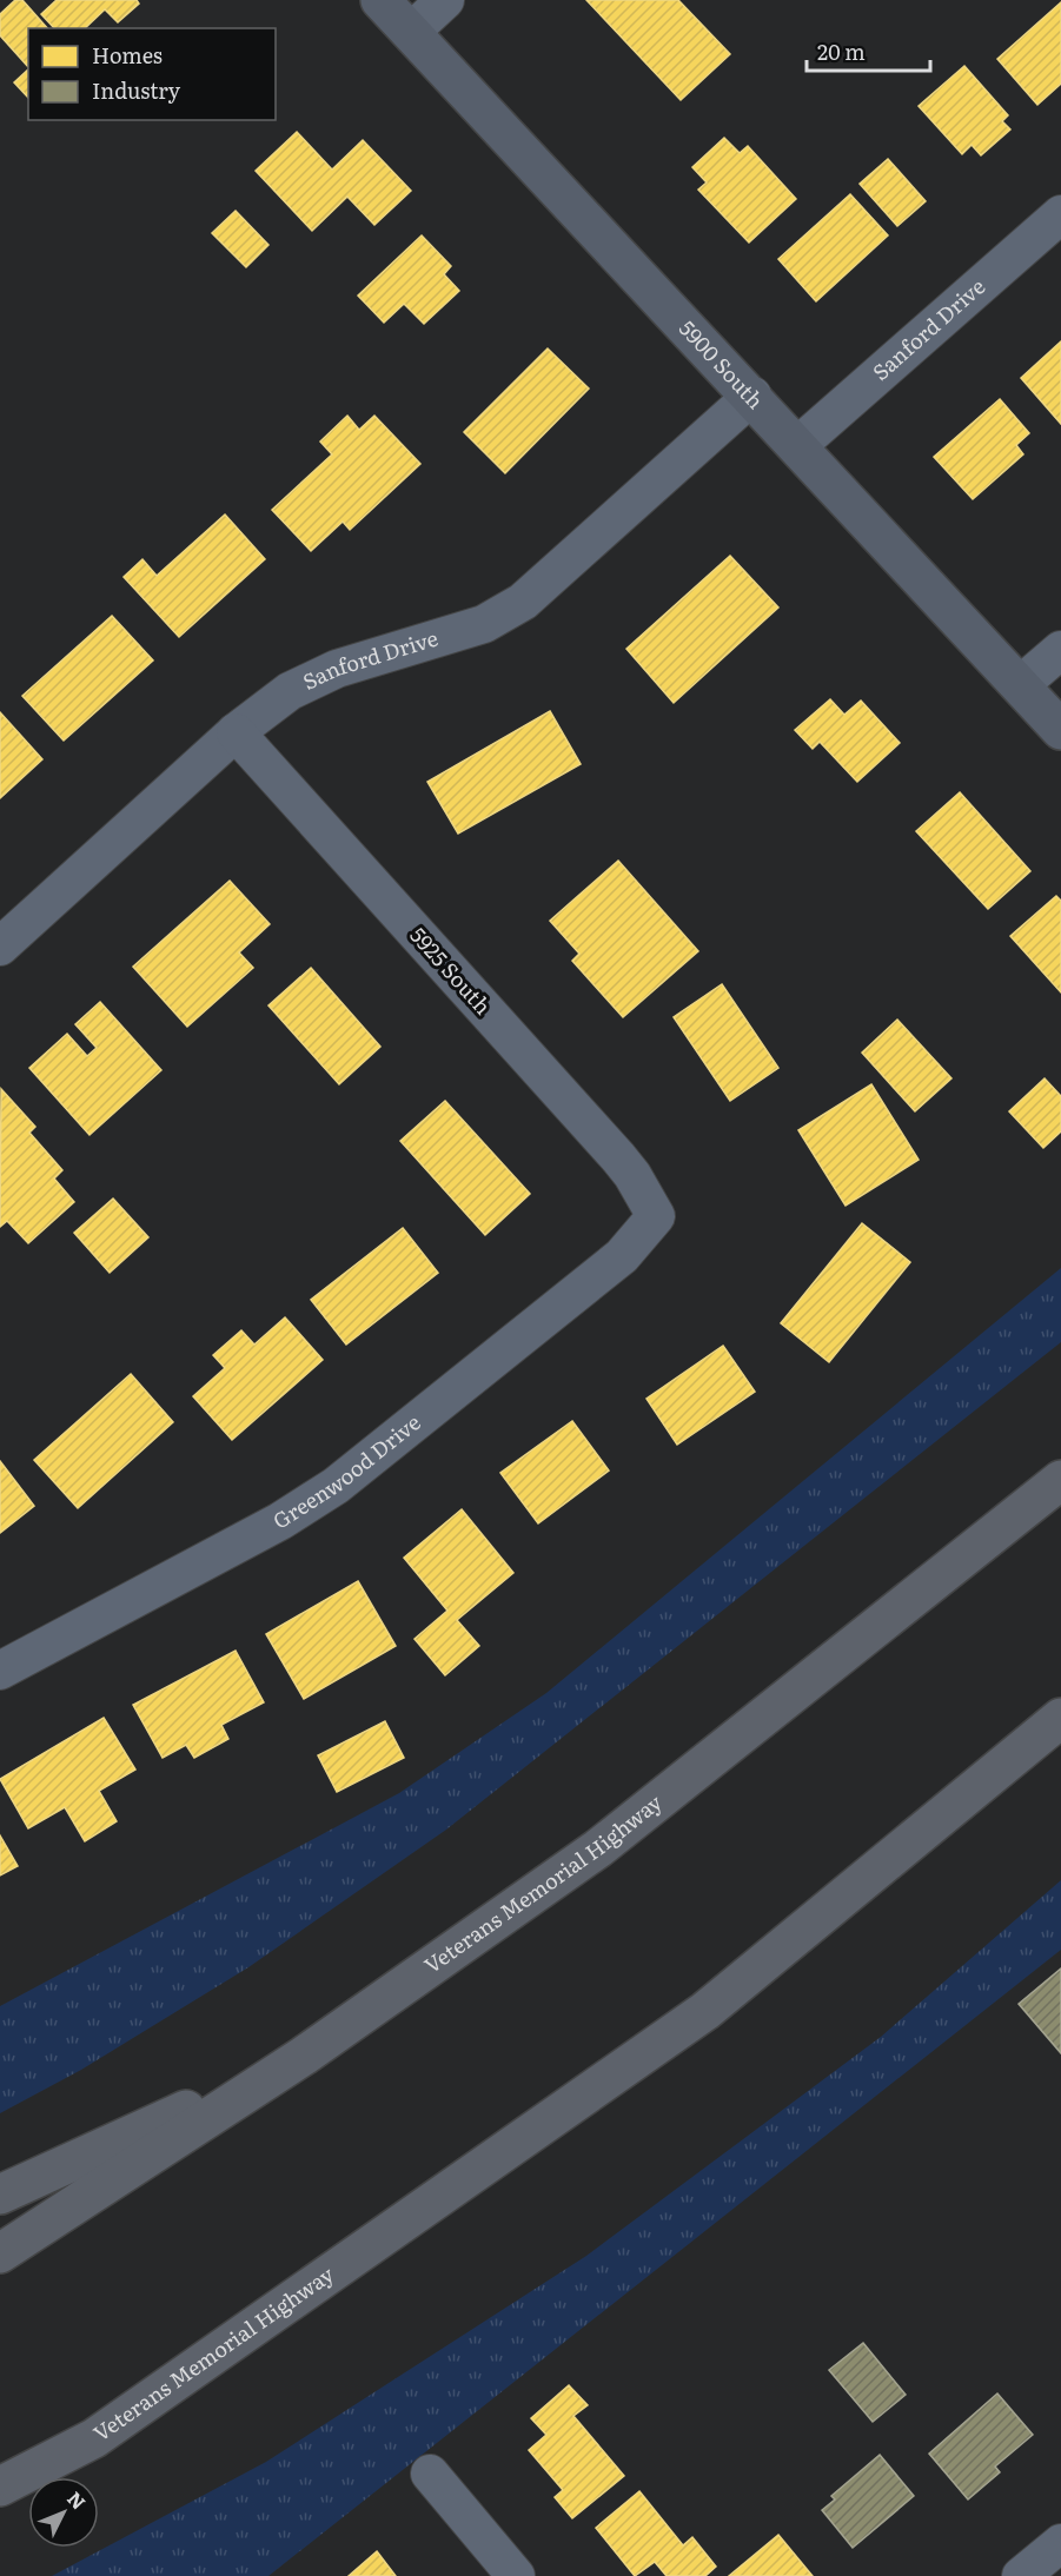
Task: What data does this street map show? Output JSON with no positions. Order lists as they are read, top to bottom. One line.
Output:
{"streets":{"highway":["Veterans Memorial Highway"],"street":["Sanford Drive","5900 South","5925 South","Greenwood Drive"]},"crossings":[["Sanford Drive","5900 South"],["Sanford Drive","5925 South"],["5925 South","Greenwood Drive"]],"legend":["Homes","Industry"],"scale_bar":"20 m","north":"top right"}
